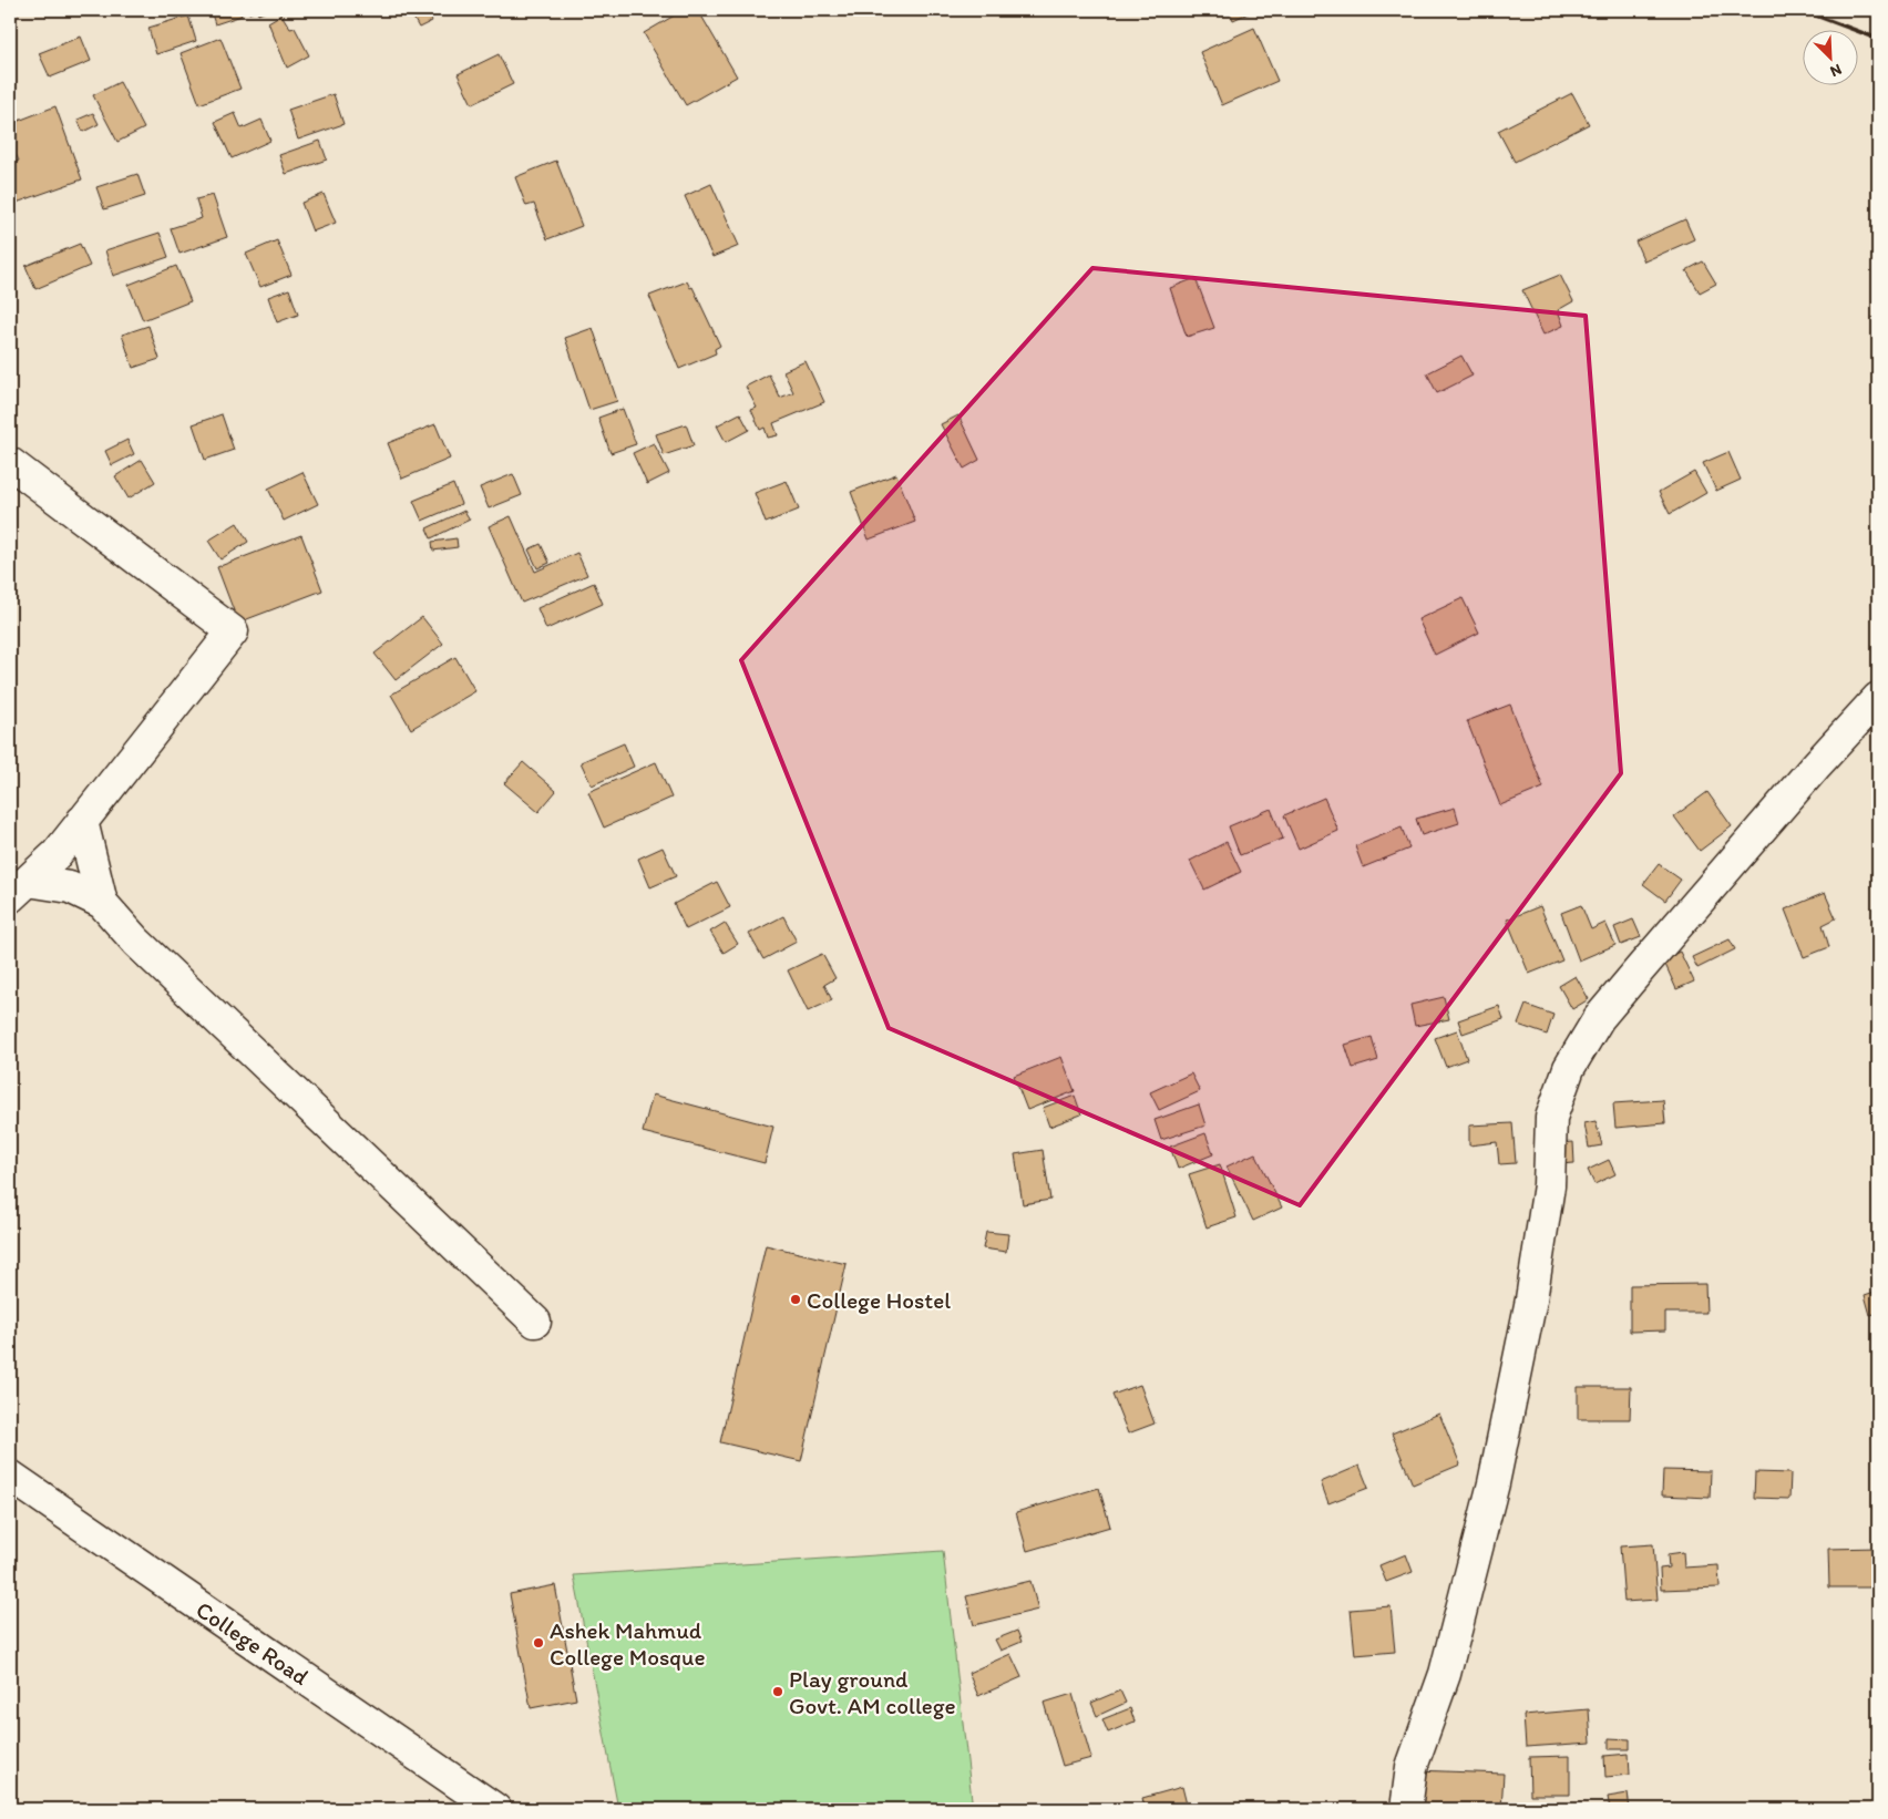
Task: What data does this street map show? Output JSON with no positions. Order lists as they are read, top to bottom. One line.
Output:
{"streets":{"street":["College Road"]},"places":["College Hostel","Ashek Mahmud College Mosque","Play ground Govt. AM college"],"north":"bottom right"}
